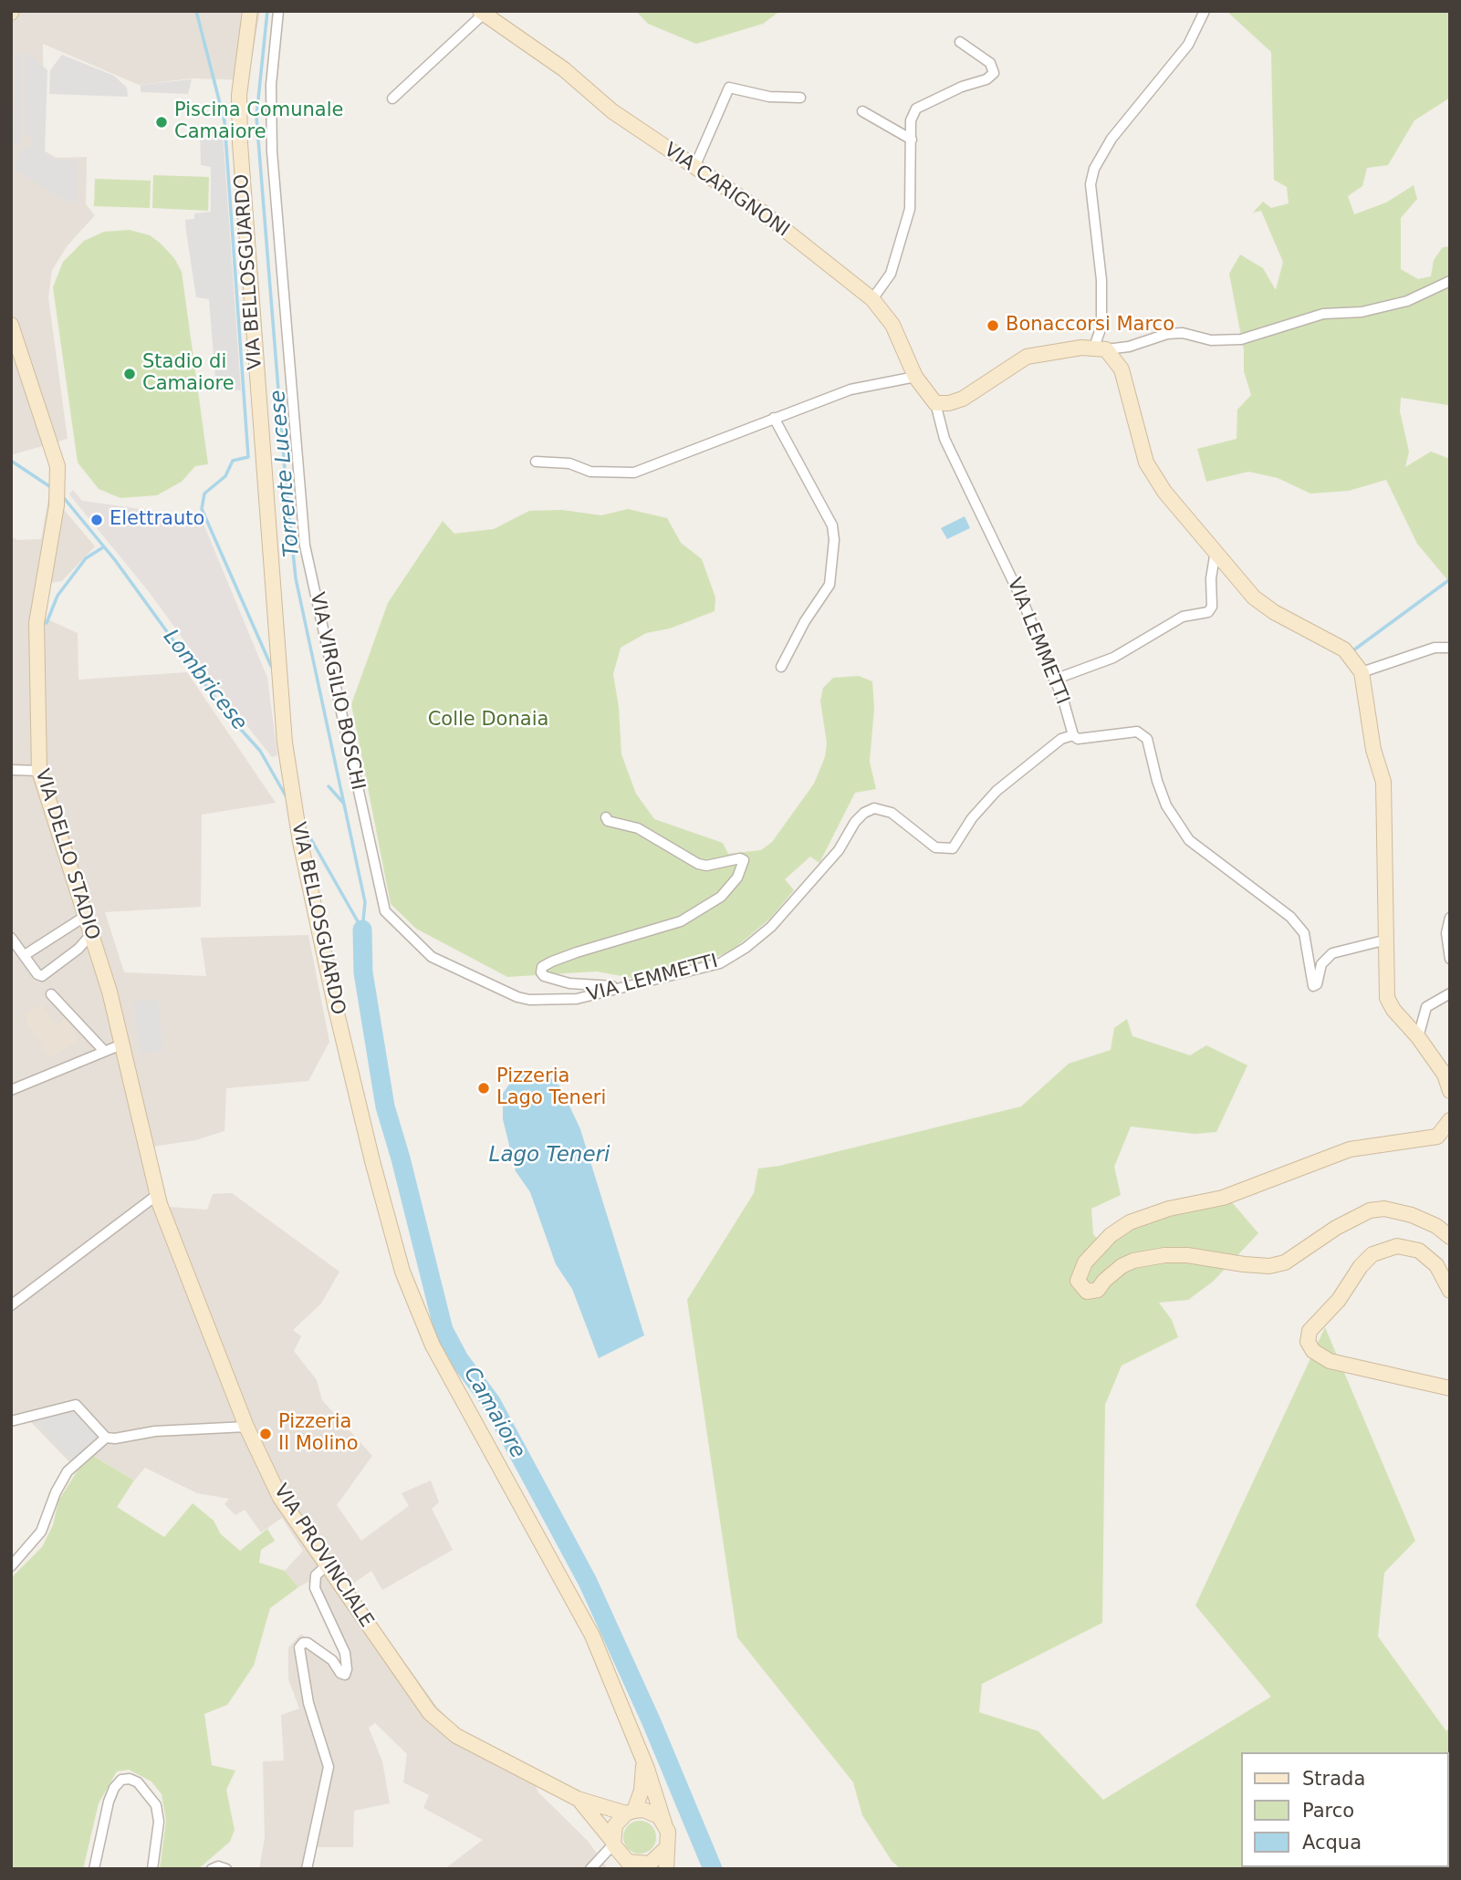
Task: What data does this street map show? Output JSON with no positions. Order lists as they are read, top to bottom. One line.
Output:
{"streets":{"street":["VIA CARIGNONI","VIA BELLOSGUARDO","VIA LEMMETTI","VIA VIRGILIO BOSCHI","VIA DELLO STADIO","VIA PROVINCIALE"]},"crossings":[["VIA CARIGNONI","VIA LEMMETTI"],["VIA LEMMETTI","VIA VIRGILIO BOSCHI"],["VIA DELLO STADIO","VIA PROVINCIALE"]],"water":["Torrente Lucese","Lombricese","Lago Teneri","Camaiore"],"parks":["Colle Donaia"],"places":["Piscina Comunale Camaiore","Bonaccorsi Marco","Stadio di Camaiore","Elettrauto","Pizzeria Lago Teneri","Pizzeria Il Molino"],"legend":["Strada","Parco","Acqua"]}
